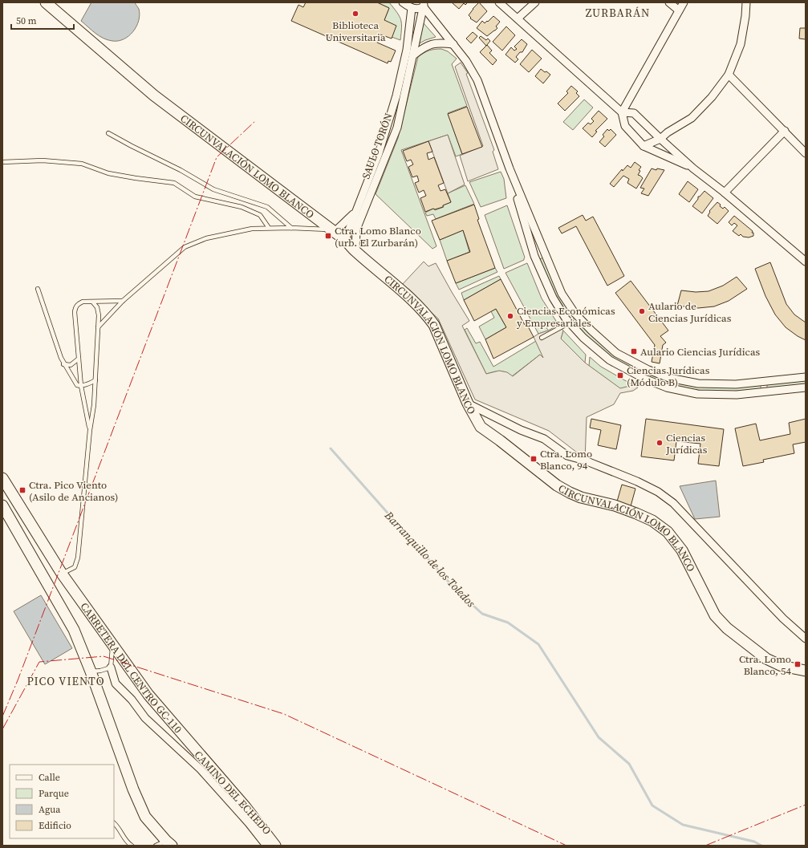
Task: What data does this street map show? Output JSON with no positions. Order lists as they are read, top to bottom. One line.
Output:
{"streets":{"street":["SAULO TORÓN","CIRCUNVALACIÓN LOMO BLANCO","CARRETERA DEL CENTRO GC-110","CAMINO DEL ECHEDO"]},"crossings":[["SAULO TORÓN","CIRCUNVALACIÓN LOMO BLANCO"]],"districts":["ZURBARÁN","PICO VIENTO"],"water":["Barranquillo de los Toledos"],"places":{"other":["Biblioteca Universitaria","Aulario de Ciencias Jurídicas","Ciencias Económicas y Empresariales","Ciencias Jurídicas"],"transit":["Ctra. Lomo Blanco (urb. El Zurbarán)","Aulario Ciencias Jurídicas","Ciencias Jurídicas (Módulo B)","Ctra. Lomo Blanco, 94","Ctra. Pico Viento (Asilo de Ancianos)","Ctra. Lomo Blanco, 54"]},"legend":["Calle","Parque","Agua","Edificio"],"scale_bar":"50 m"}
